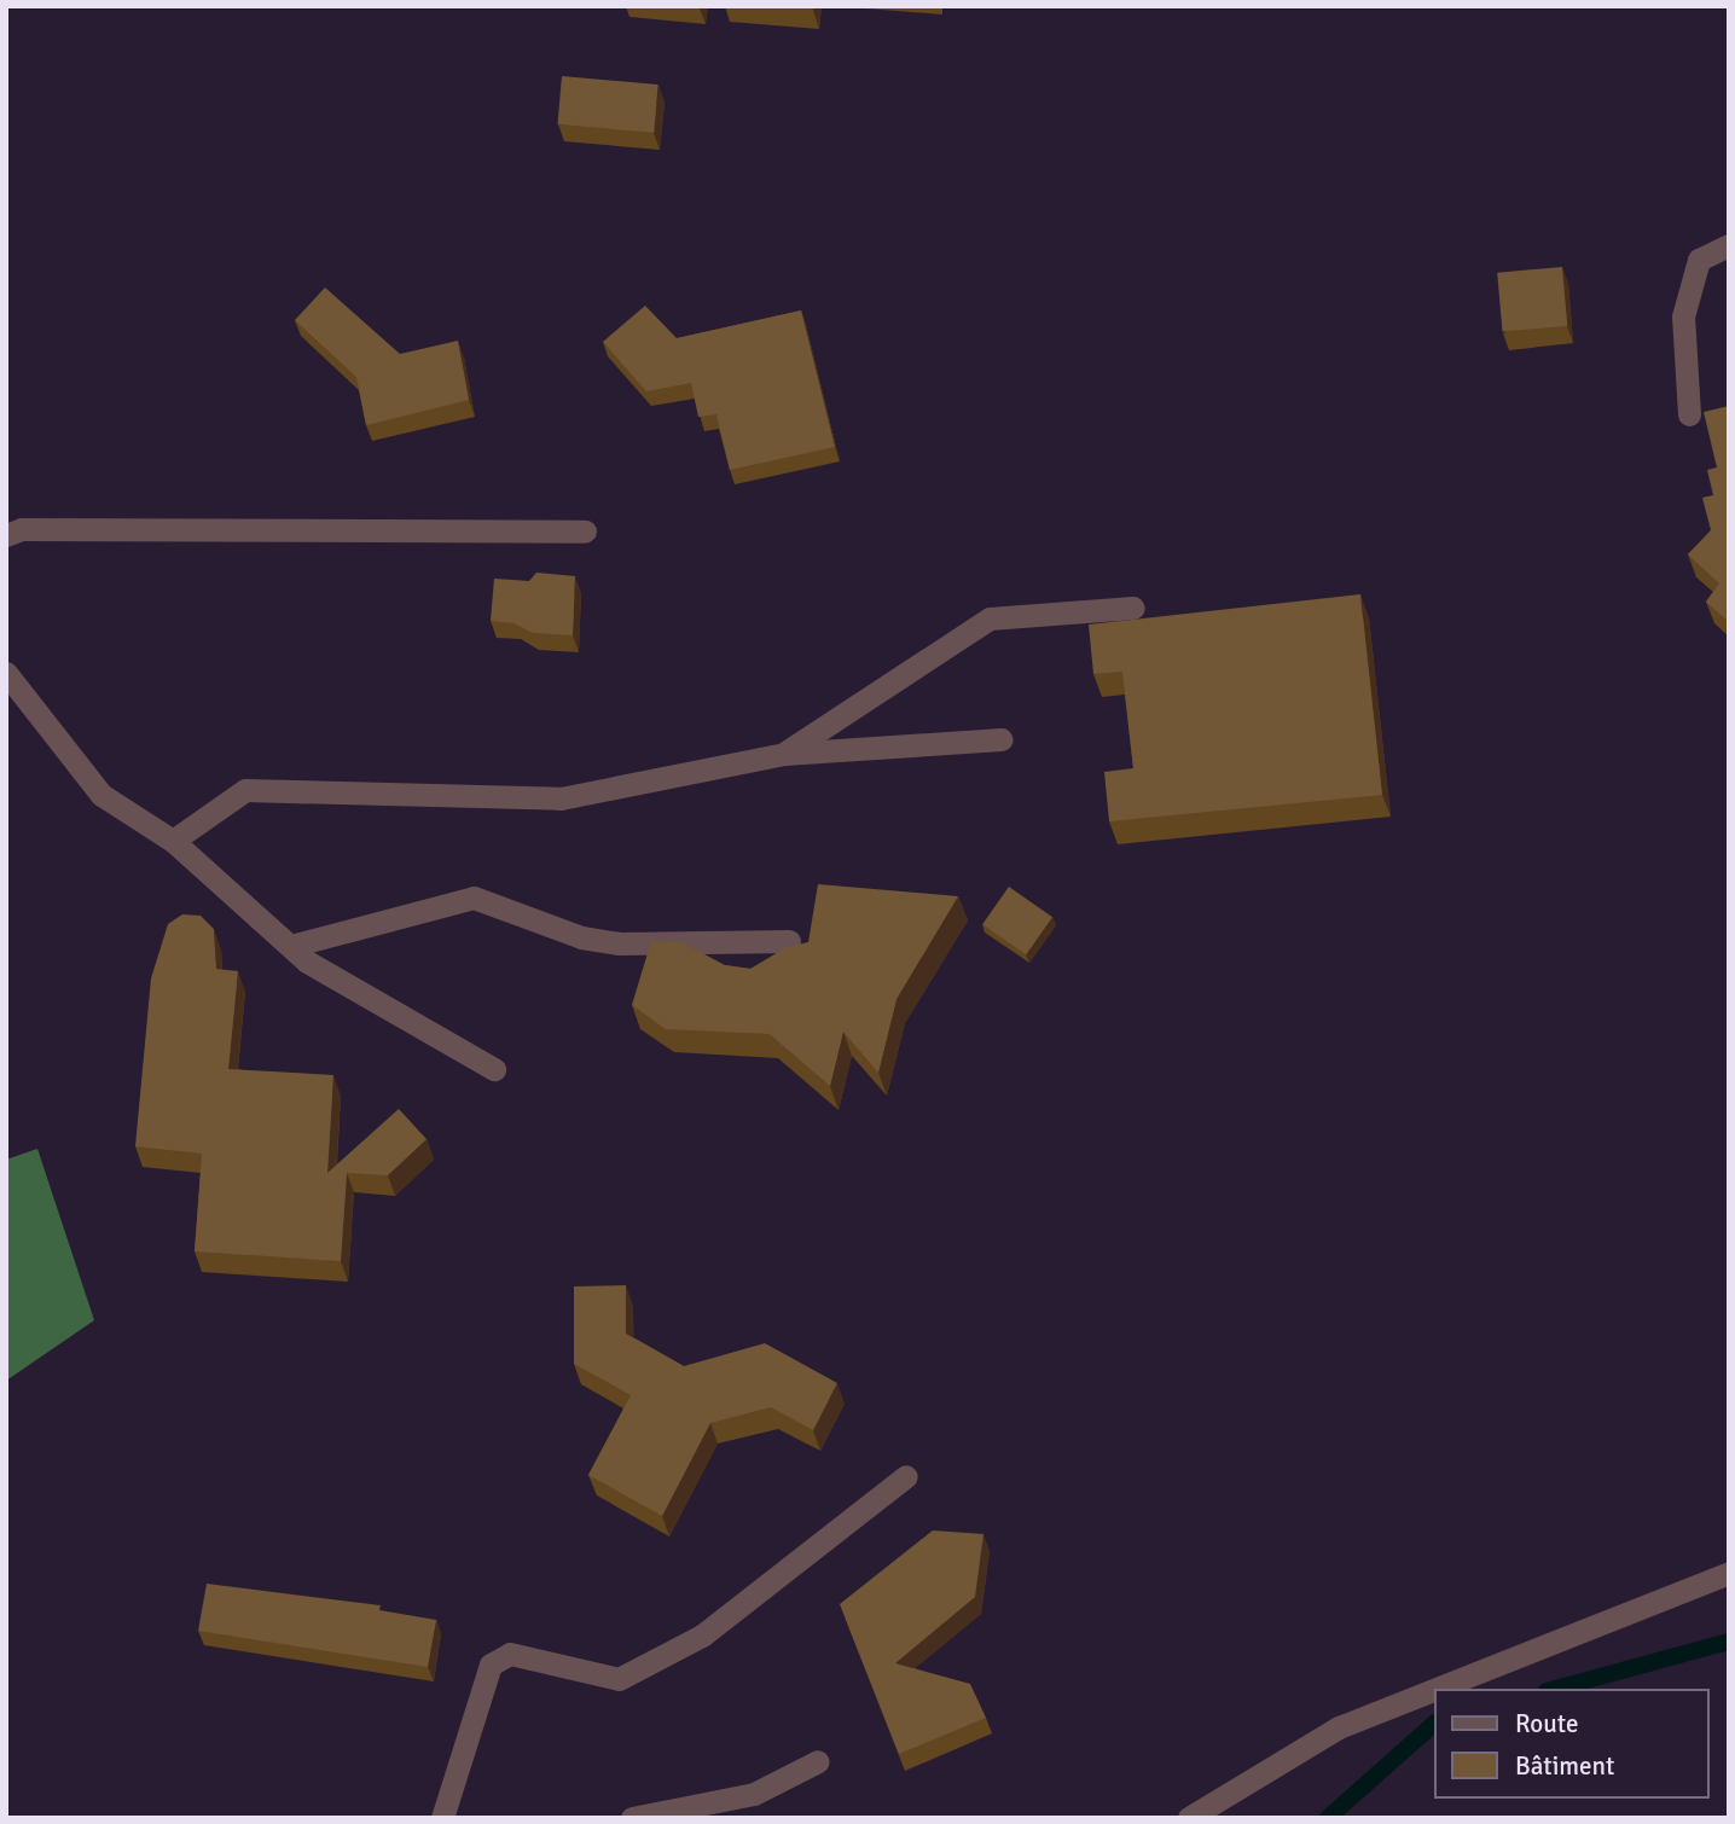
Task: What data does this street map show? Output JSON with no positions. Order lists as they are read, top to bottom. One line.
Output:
{"legend":["Route","Bâtiment"]}
